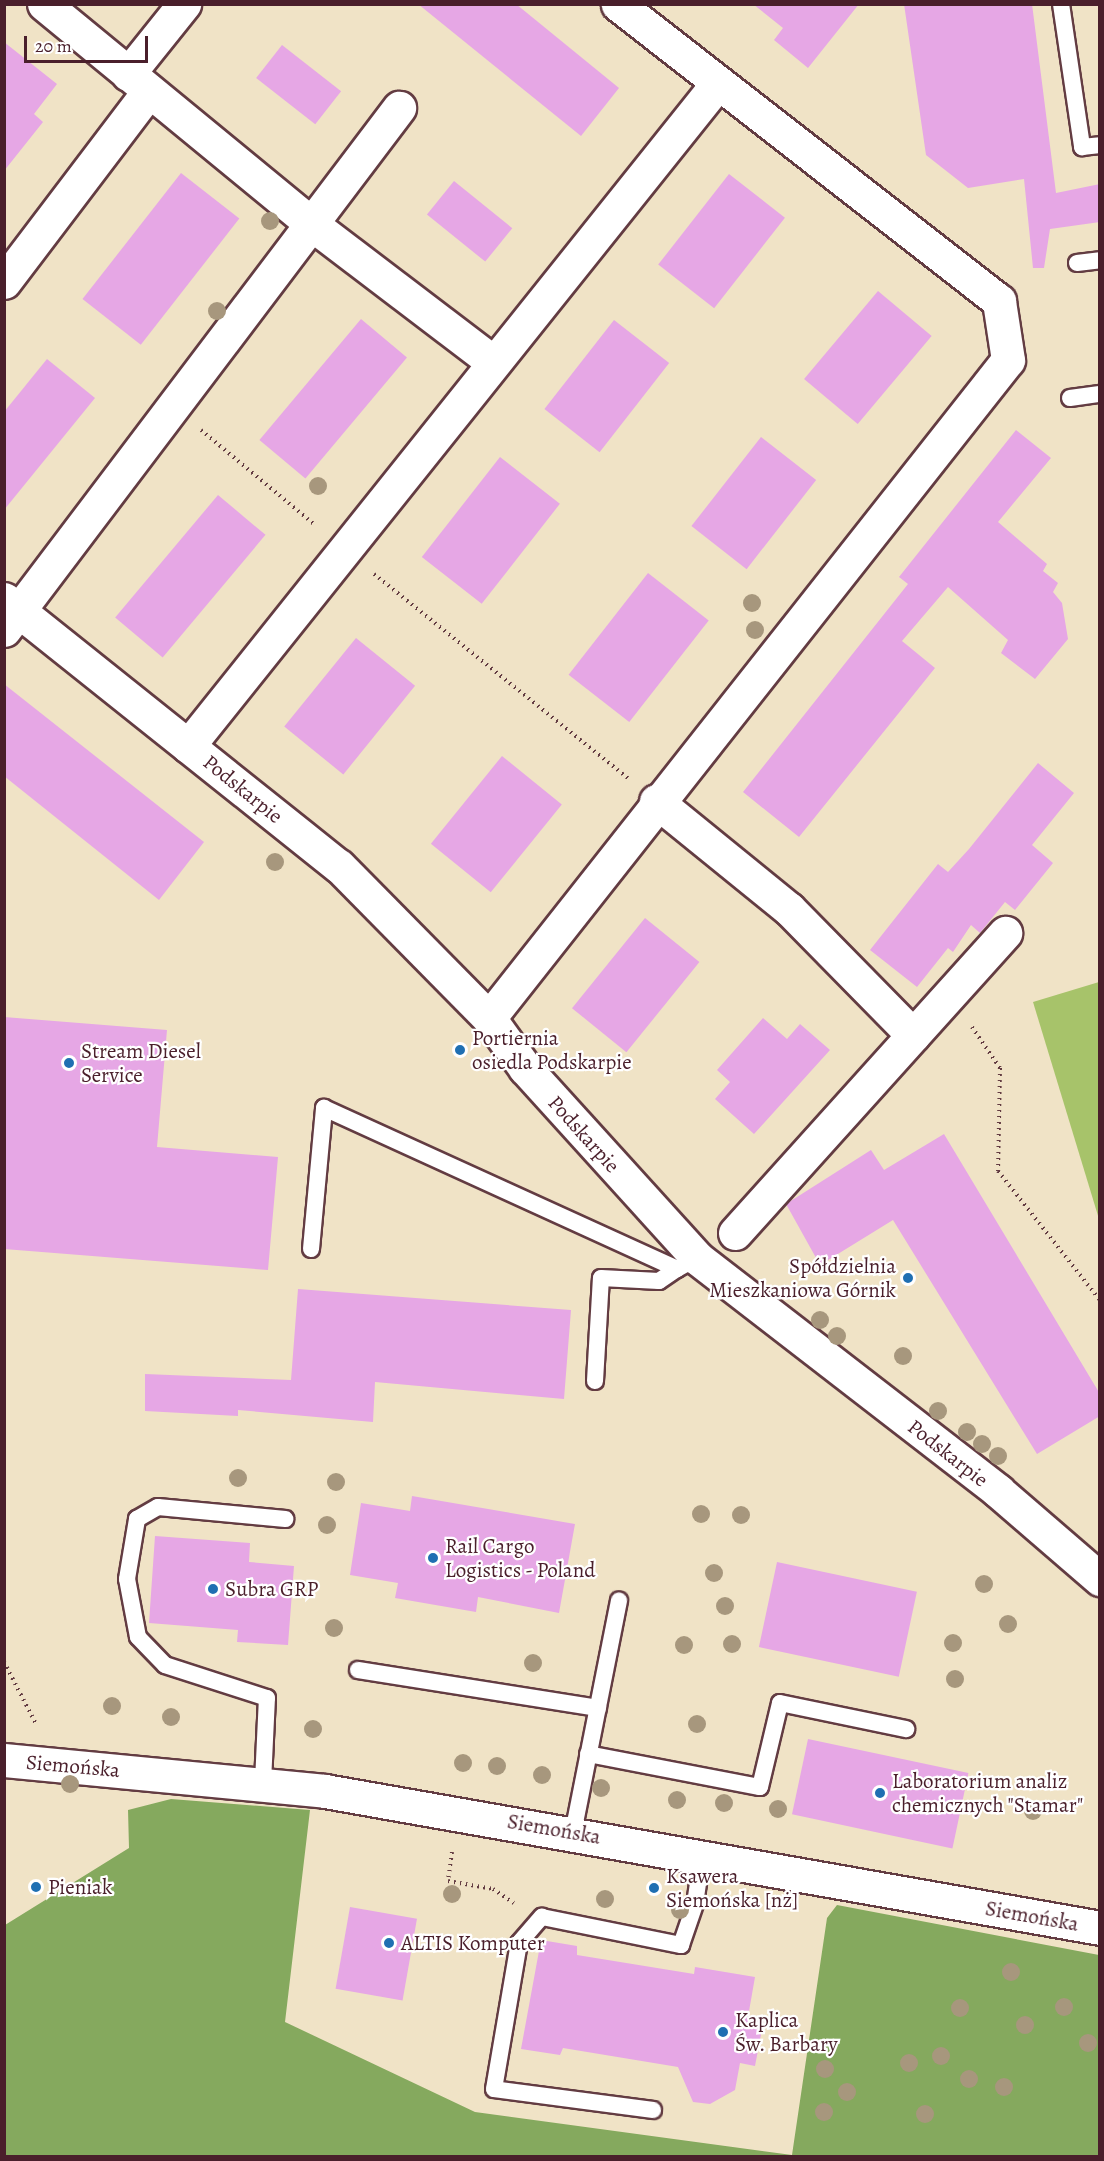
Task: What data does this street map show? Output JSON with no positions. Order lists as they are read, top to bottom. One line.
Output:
{"streets":{"street":["Podskarpie","Siemońska"]},"places":["Portiernia osiedla Podskarpie","Stream Diesel Service","Spółdzielnia Mieszkaniowa Górnik","Rail Cargo Logistics - Poland","Subra GRP","Laboratorium analiz chemicznych \"Stamar\"","Pieniak","Ksawera Siemońska [nż]","ALTIS Komputer","Kaplica Św. Barbary"],"scale_bar":"20 m"}
